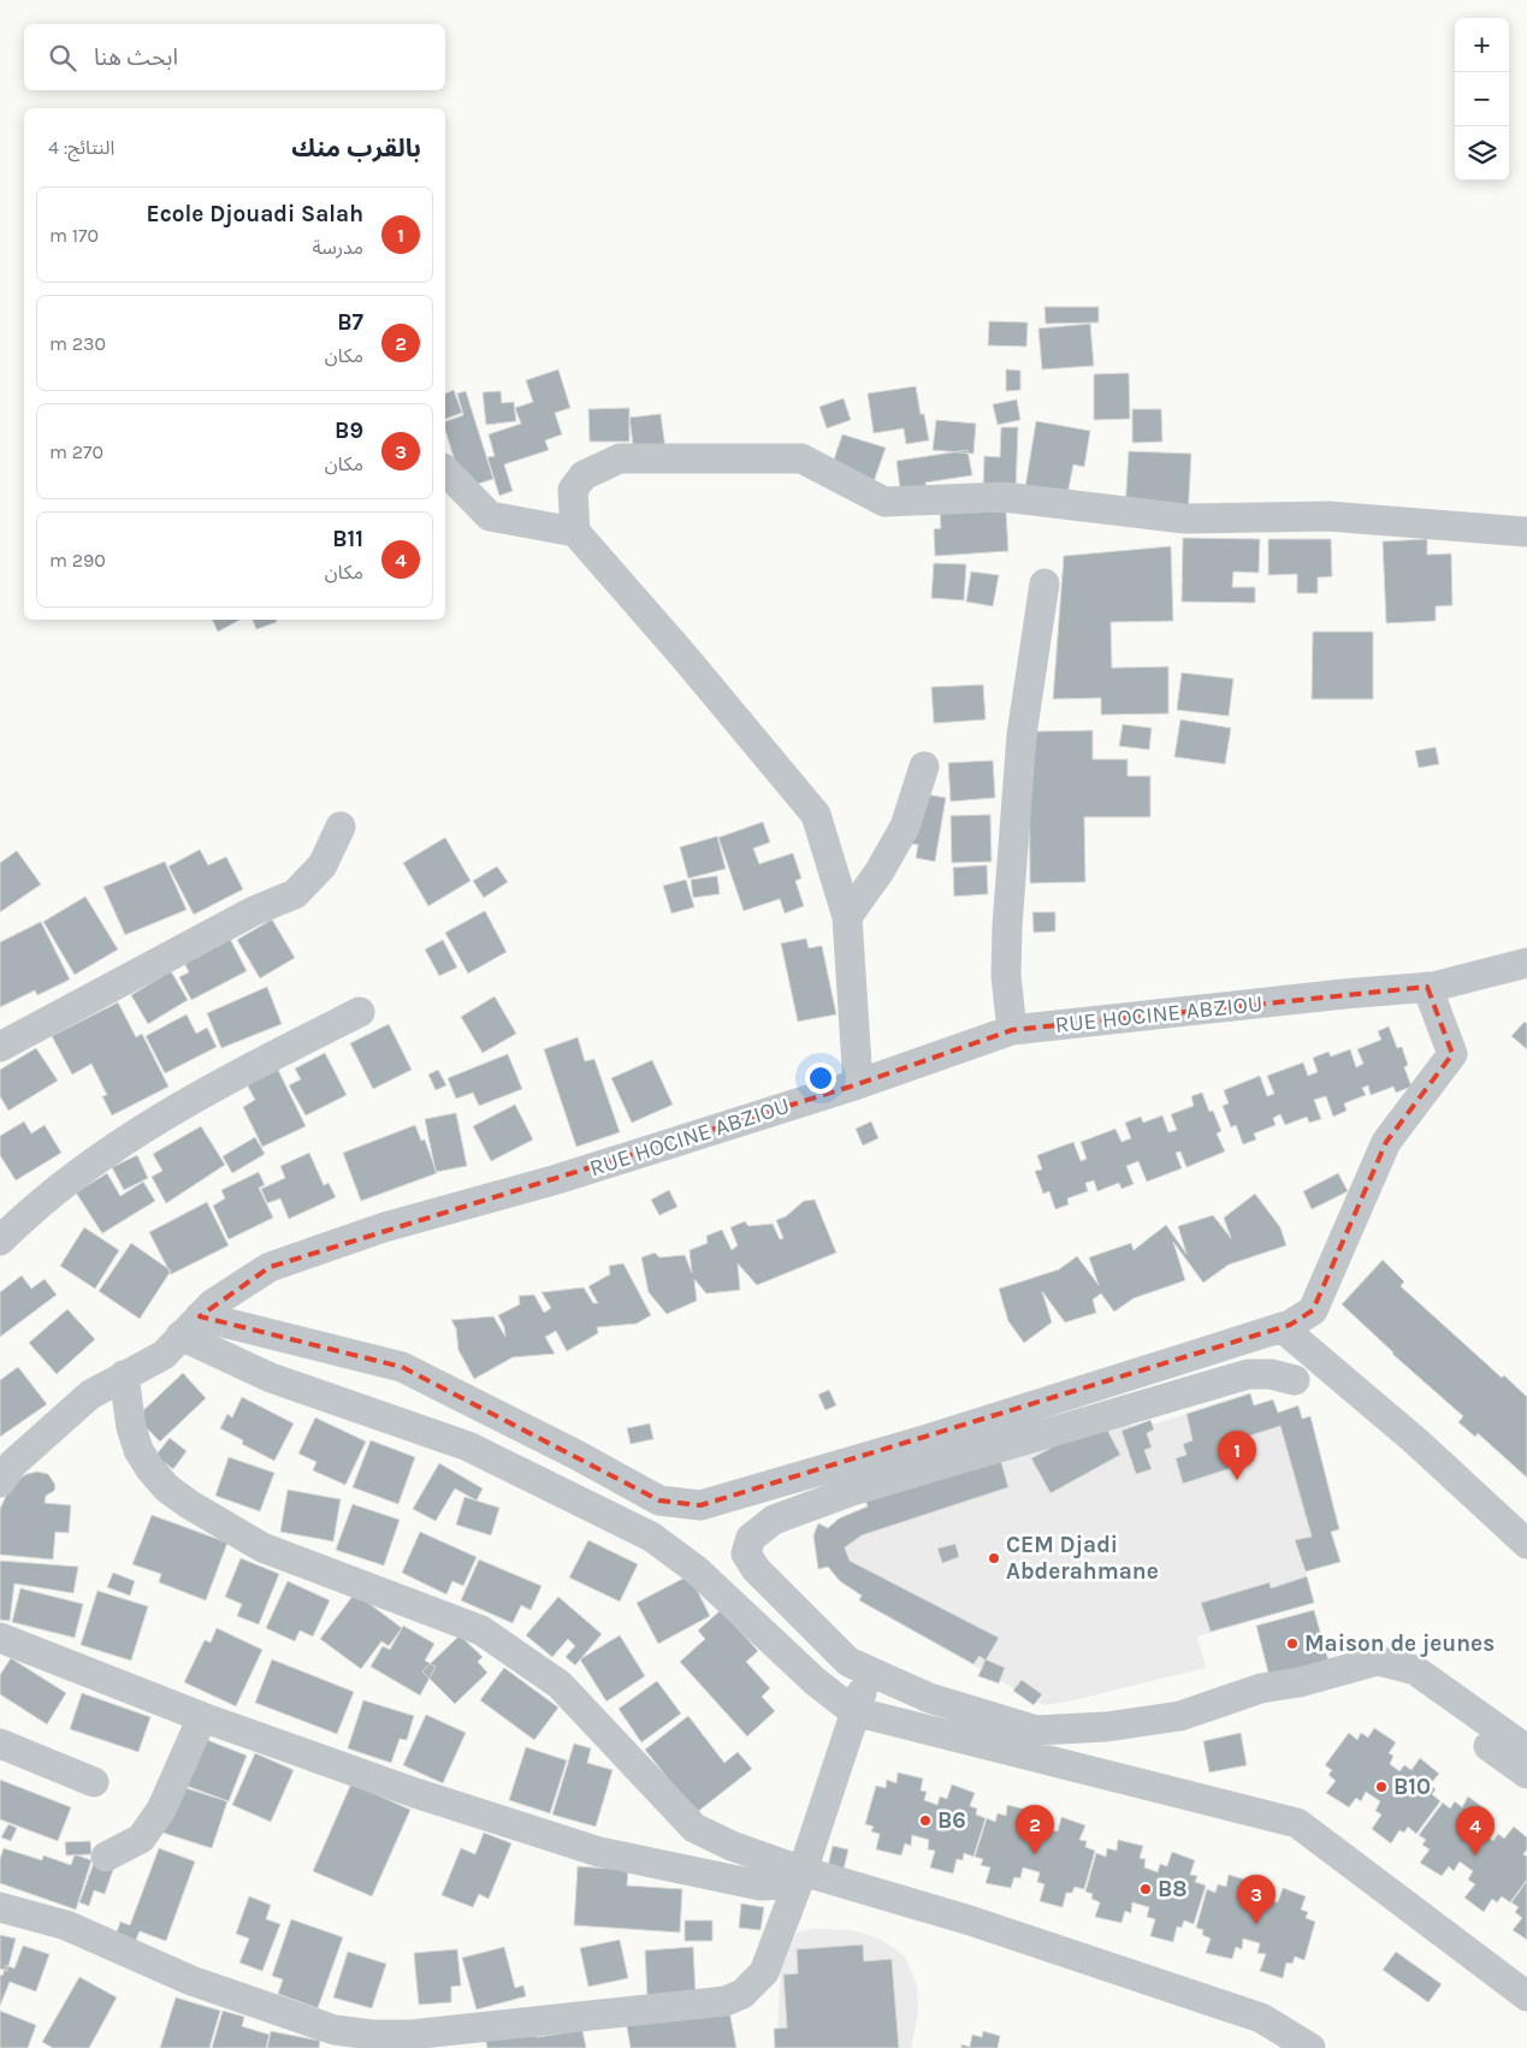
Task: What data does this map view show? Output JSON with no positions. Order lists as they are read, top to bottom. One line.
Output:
{"streets":{"street":["RUE HOCINE ABZIOU"]},"places":["CEM Djadi Abderahmane","Maison de jeunes","B10","B6","B8"],"page":{"map_buttons":["+","−"],"search":"ابحث هنا","heading":["بالقرب منك","النتائج: 4"],"list":[{"mark":"1","name":"Ecole Djouadi Salah","note":"مدرسة","value":"170 m"},{"mark":"2","name":"B7","note":"مكان","value":"230 m"},{"mark":"3","name":"B9","note":"مكان","value":"270 m"},{"mark":"4","name":"B11","note":"مكان","value":"290 m"}],"pins":["1","2","4","3"]}}
